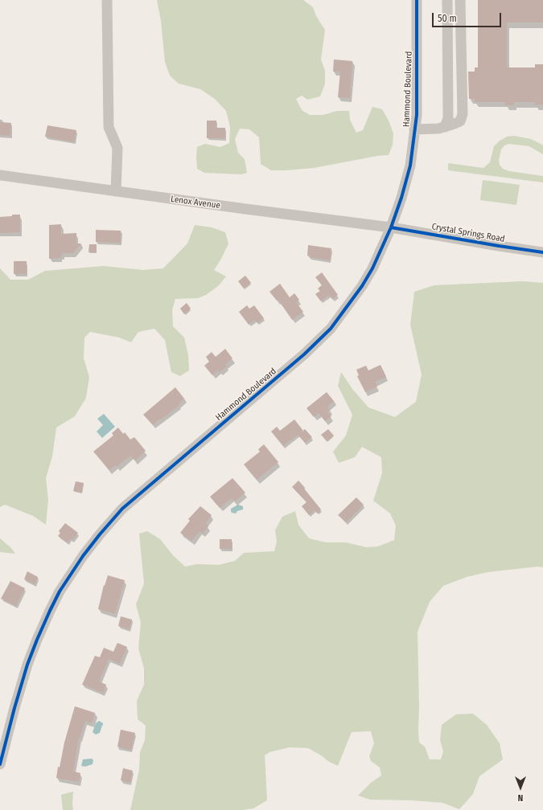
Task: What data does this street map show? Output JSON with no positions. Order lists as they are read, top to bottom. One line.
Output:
{"streets":{"street":["Hammond Boulevard","Lenox Avenue","Crystal Springs Road"]},"crossings":[["Hammond Boulevard","Lenox Avenue"],["Hammond Boulevard","Crystal Springs Road"],["Lenox Avenue","Crystal Springs Road"]],"scale_bar":"50 m","north":"bottom"}
